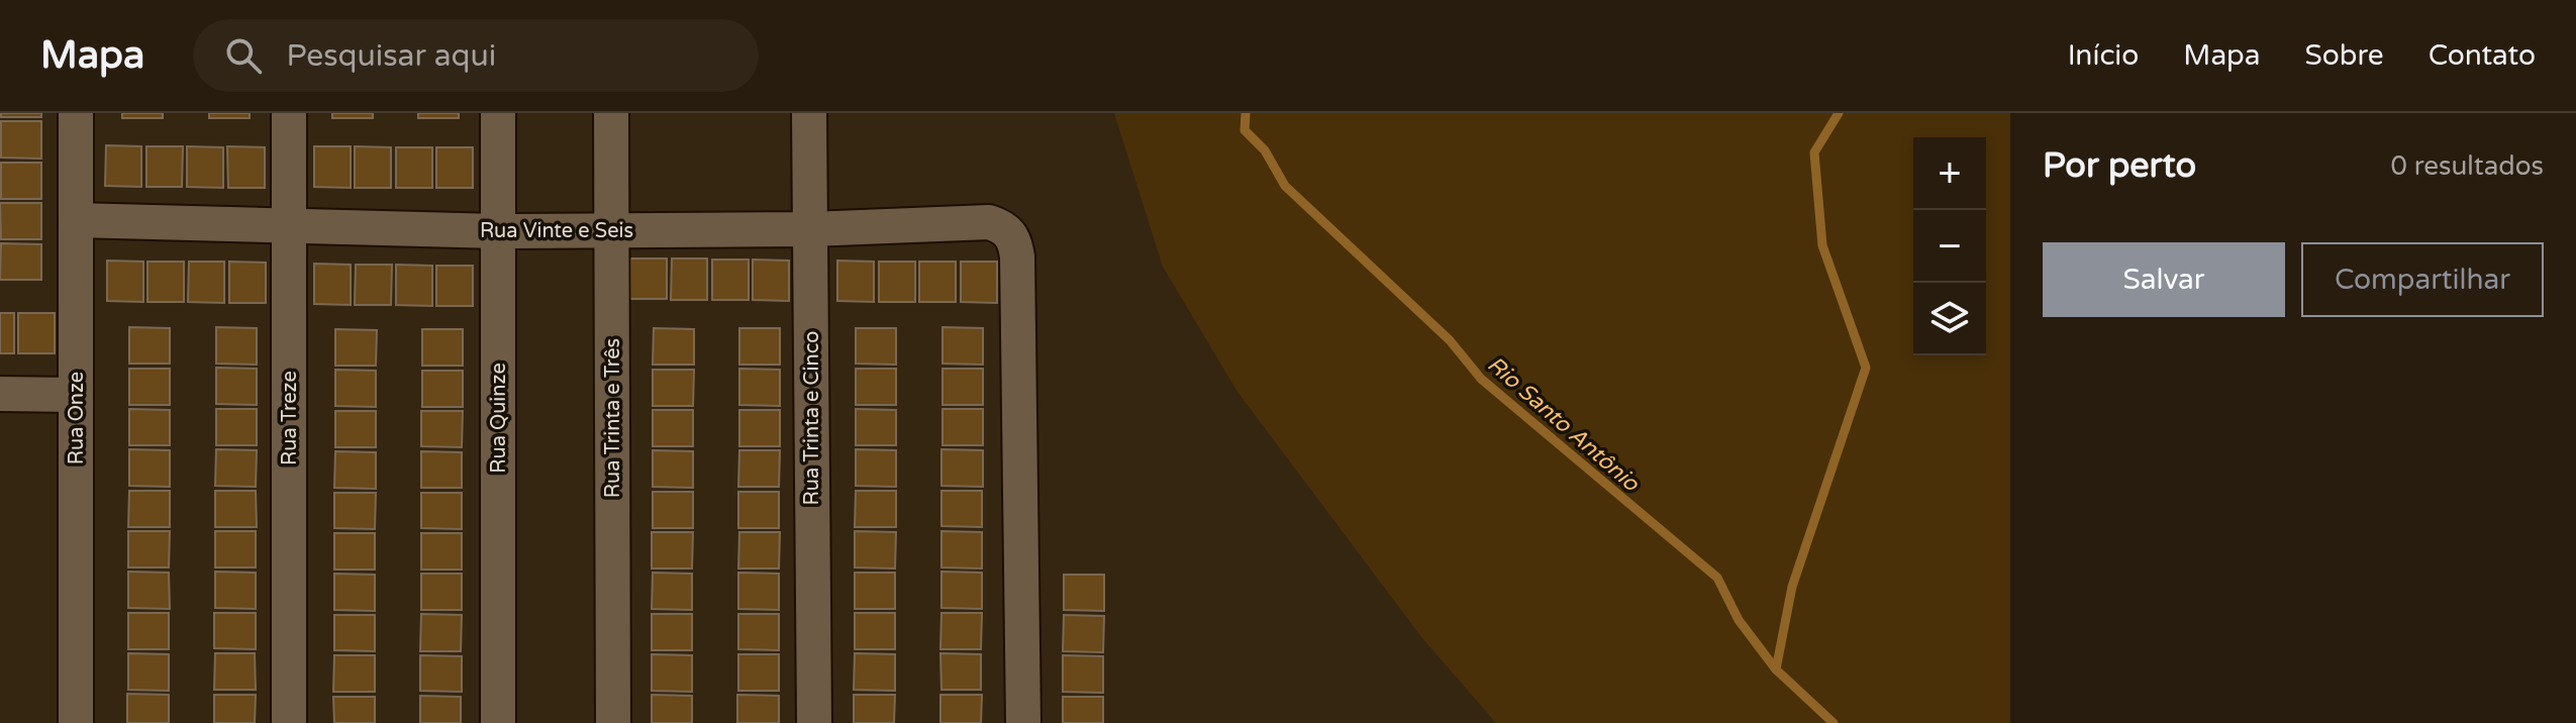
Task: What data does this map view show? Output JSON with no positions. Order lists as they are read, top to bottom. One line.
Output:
{"streets":{"street":["Rua Vinte e Seis","Rua Onze","Rua Treze","Rua Quinze","Rua Trinta e Três","Rua Trinta e Cinco"]},"crossings":[["Rua Vinte e Seis","Rua Onze"],["Rua Vinte e Seis","Rua Treze"],["Rua Vinte e Seis","Rua Quinze"],["Rua Vinte e Seis","Rua Trinta e Três"],["Rua Vinte e Seis","Rua Trinta e Cinco"]],"water":["Rio Santo Antônio"],"page":{"header":"Mapa","search":"Pesquisar aqui","nav":["Início","Mapa","Sobre","Contato"],"heading":["Por perto","0 resultados"],"map_buttons":["+","−"],"buttons":["Salvar","Compartilhar"]}}
